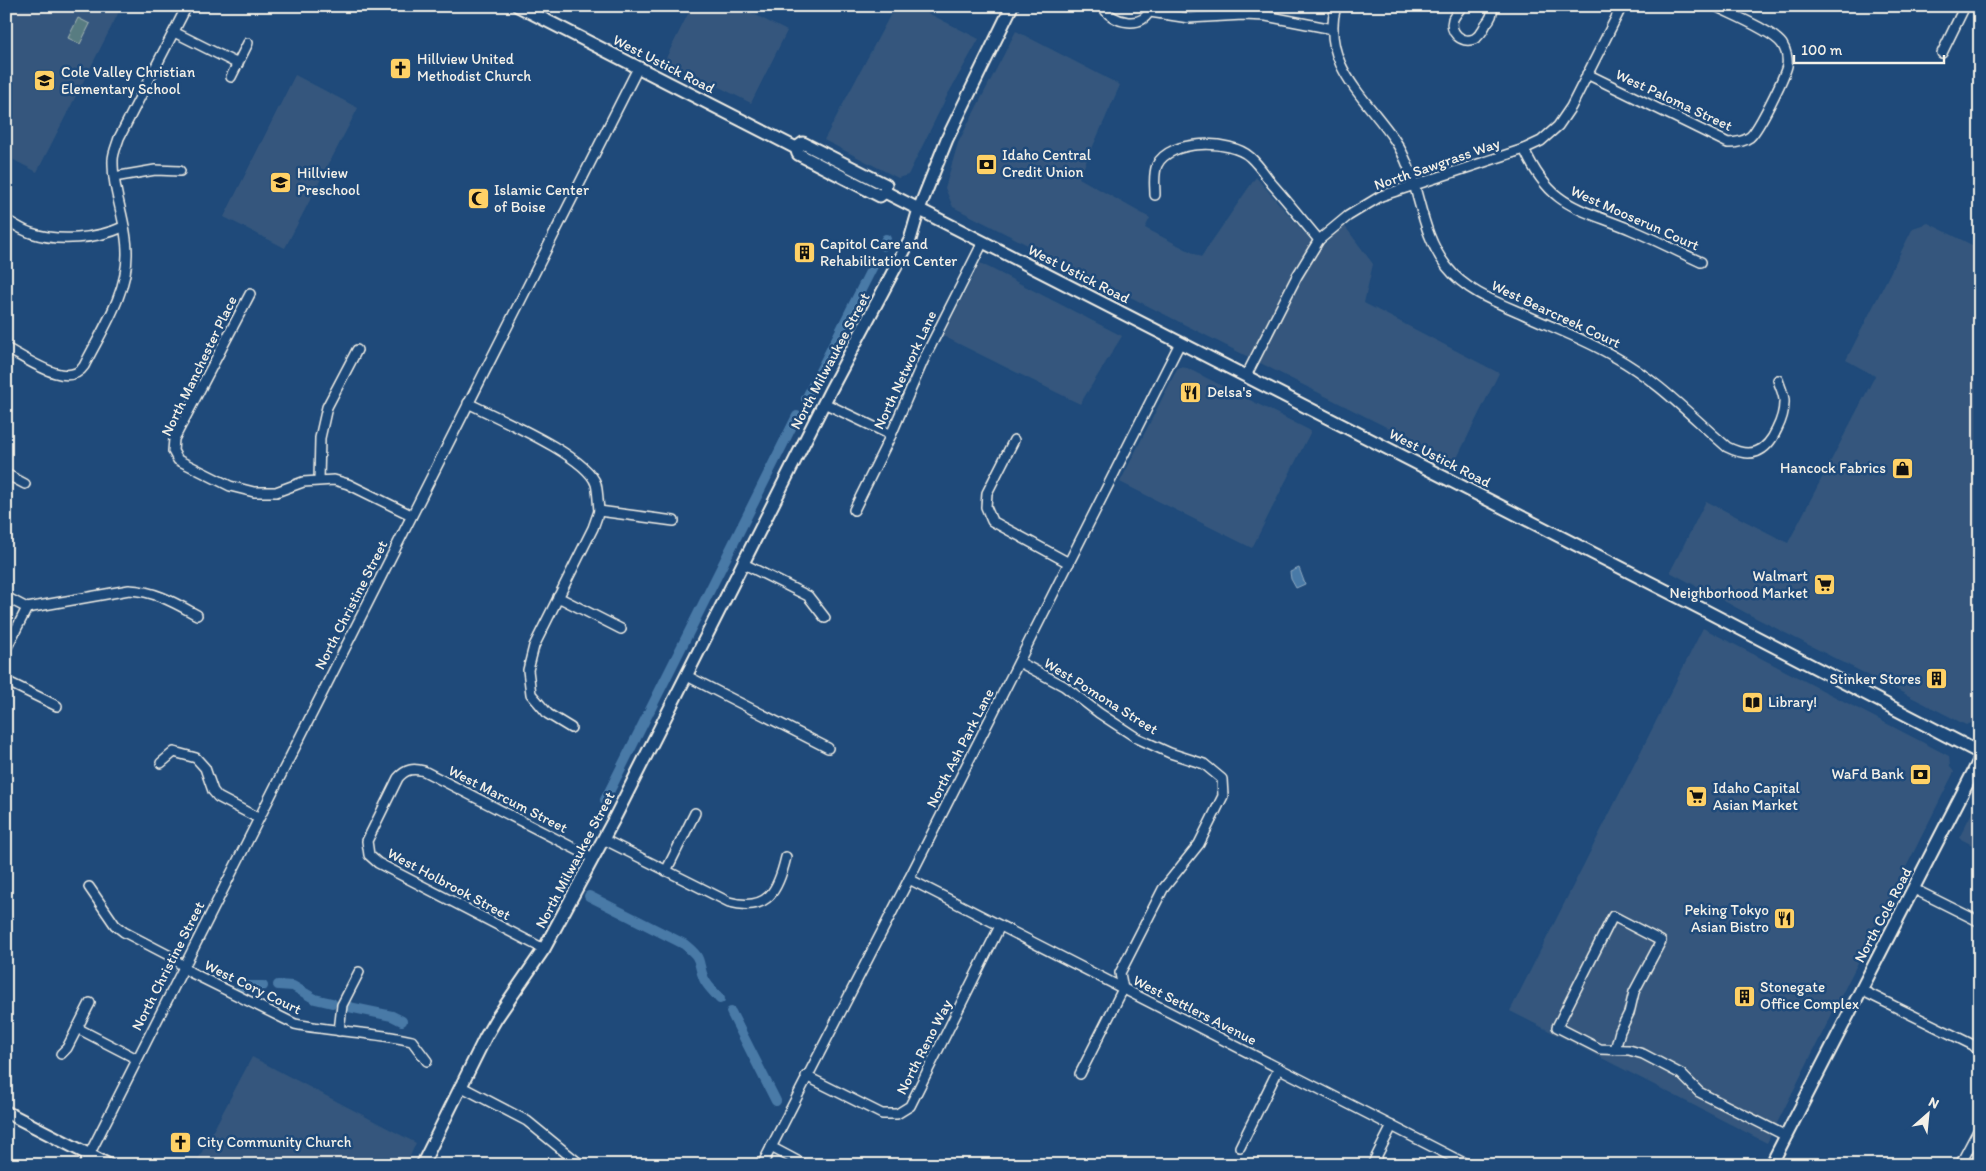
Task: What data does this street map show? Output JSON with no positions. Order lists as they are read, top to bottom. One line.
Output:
{"streets":{"main road":["West Ustick Road","North Milwaukee Street","North Cole Road"],"street":["West Paloma Street","North Sawgrass Way","West Mooserun Court","West Bearcreek Court","North Manchester Place","North Network Lane","North Christine Street","West Pomona Street","North Ash Park Lane","West Marcum Street","West Holbrook Street","West Cory Court","West Settlers Avenue","North Reno Way"]},"crossings":[["West Ustick Road","North Sawgrass Way"],["West Ustick Road","North Milwaukee Street"],["West Ustick Road","North Network Lane"],["West Ustick Road","North Christine Street"],["West Ustick Road","North Ash Park Lane"],["West Paloma Street","North Sawgrass Way"],["North Sawgrass Way","West Mooserun Court"],["North Sawgrass Way","West Bearcreek Court"],["North Milwaukee Street","West Marcum Street"],["North Milwaukee Street","West Holbrook Street"],["North Christine Street","West Cory Court"],["West Pomona Street","North Ash Park Lane"],["West Pomona Street","West Settlers Avenue"],["North Ash Park Lane","West Settlers Avenue"],["North Ash Park Lane","North Reno Way"],["West Marcum Street","West Holbrook Street"],["West Settlers Avenue","North Reno Way"]],"places":{"church":["Hillview United Methodist Church","City Community Church"],"school or university":["Cole Valley Christian Elementary School","Hillview Preschool"],"bank":["Idaho Central Credit Union","WaFd Bank"],"mosque":["Islamic Center of Boise"],"building":["Capitol Care and Rehabilitation Center","Stinker Stores","Stonegate Office Complex"],"restaurant":["Delsa's","Peking Tokyo Asian Bistro"],"shop":["Hancock Fabrics"],"supermarket":["Walmart Neighborhood Market","Idaho Capital Asian Market"],"library":["Library!"]},"scale_bar":"100 m","north":"top right"}
